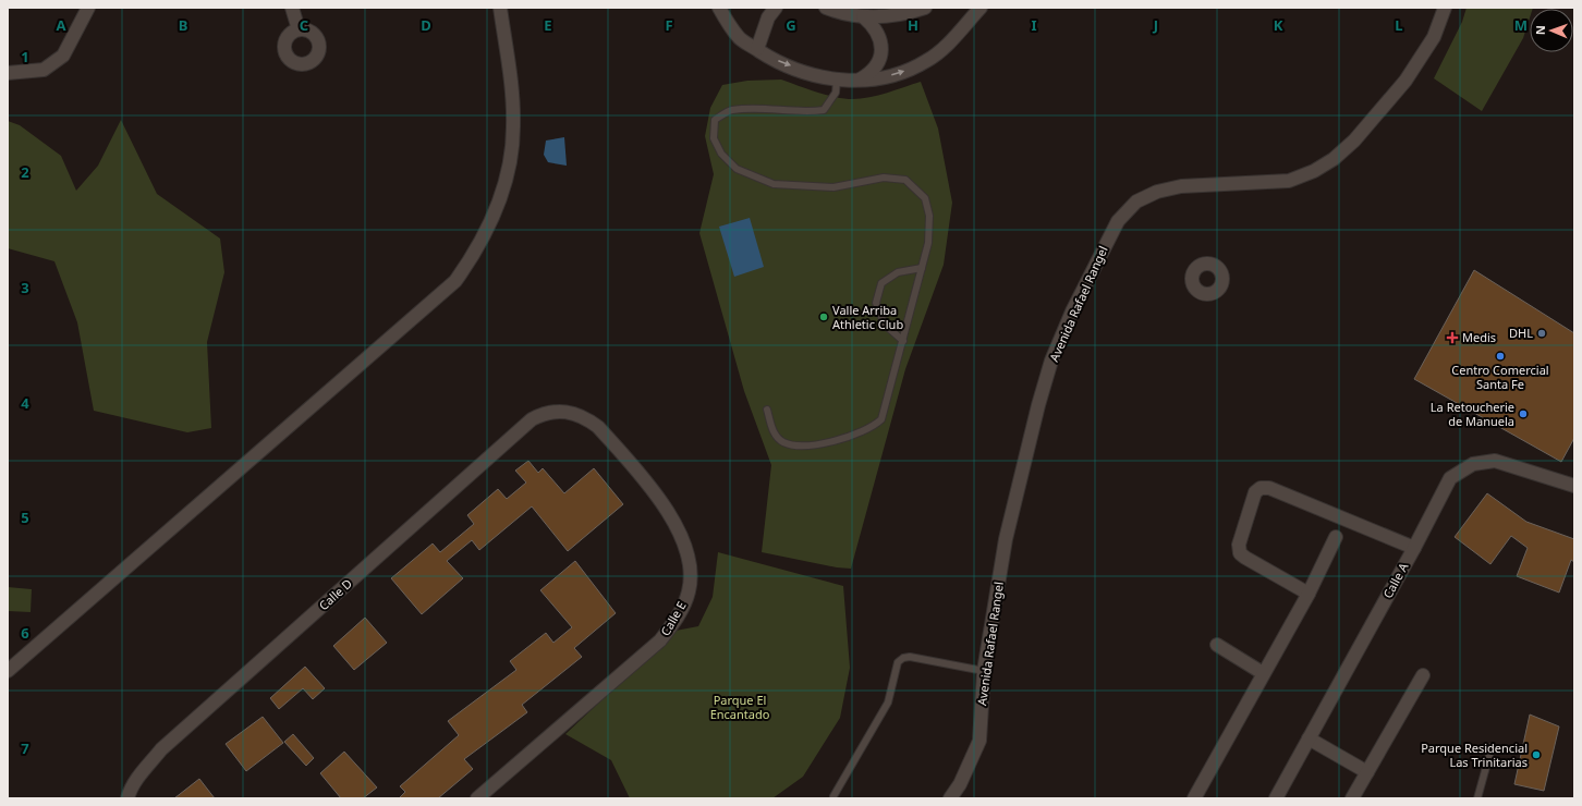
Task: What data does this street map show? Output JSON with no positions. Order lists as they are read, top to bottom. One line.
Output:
{"streets":{"street":["Avenida Rafael Rangel","Calle A","Calle D","Calle E"]},"crossings":[["Calle D","Calle E"]],"parks":["Parque El Encantado"],"places":{"other":["Valle Arriba Athletic Club","DHL","Centro Comercial Santa Fe","La Retoucherie de Manuela","Parque Residencial Las Trinitarias"],"health":["Medis"]},"north":"left","grid":{"columns":["A","B","C","D","E","F","G","H","I","J","K","L","M"],"rows":["1","2","3","4","5","6","7"]}}
